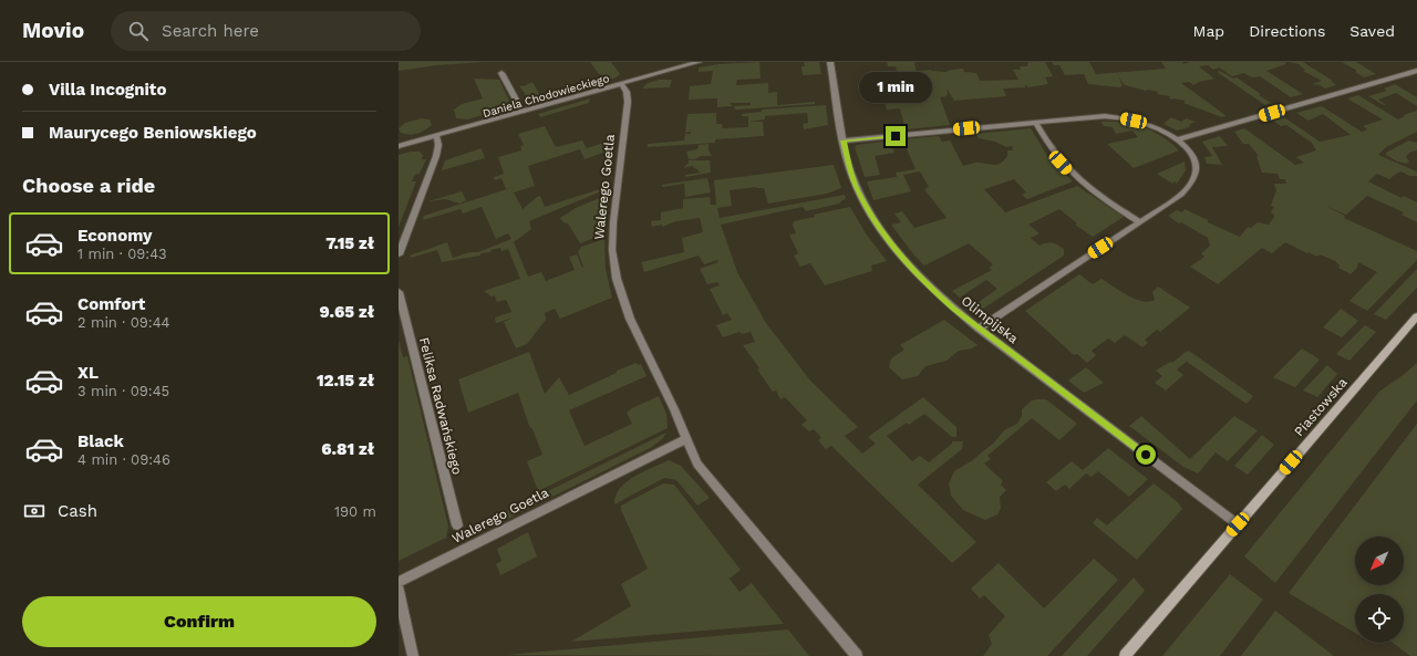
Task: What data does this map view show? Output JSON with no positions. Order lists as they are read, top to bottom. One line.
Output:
{"streets":{"street":["Daniela Chodowieckiego","Walerego Goetla","Olimpijska","Feliksa Radwańskiego","Piastowska"]},"crossings":[["Daniela Chodowieckiego","Walerego Goetla"],["Olimpijska","Piastowska"]],"north":"bottom left","page":{"header":"Movio","search":"Search here","nav":["Map","Directions","Saved"],"banner":["Villa Incognito","Maurycego Beniowskiego"],"bubble":"1 min","heading":"Choose a ride","list":[{"name":"Economy","note":"1 min · 09:43","value":"7.15 zł"},{"name":"Comfort","note":"2 min · 09:44","value":"9.65 zł"},{"name":"XL","note":"3 min · 09:45","value":"12.15 zł"},{"name":"Black","note":"4 min · 09:46","value":"6.81 zł"}],"pay":["Cash","190 m"],"buttons":"Confirm"}}
